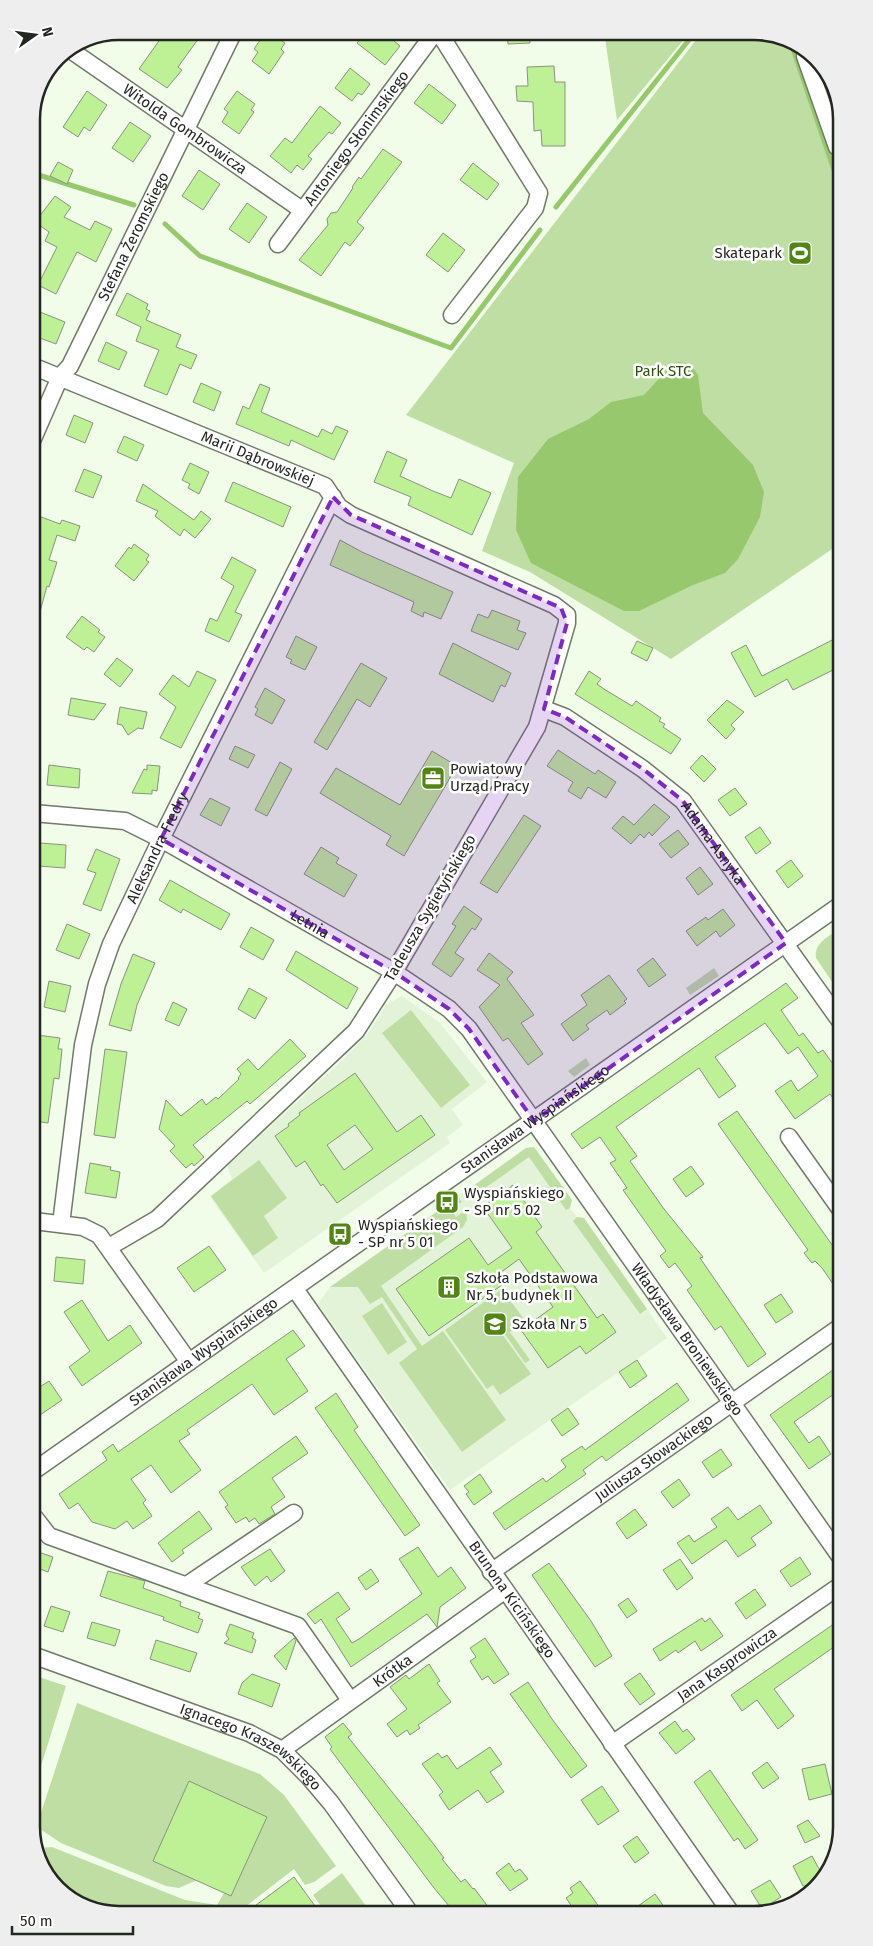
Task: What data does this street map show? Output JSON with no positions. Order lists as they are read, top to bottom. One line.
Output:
{"streets":{"street":["Witolda Gombrowicza","Antoniego Słonimskiego","Stefana Żeromskiego","Marii Dąbrowskiej","Adama Asnyka","Aleksandra Fredry","Tadeusza Sygietyńskiego","Letnia","Stanisława Wyspiańskiego","Władysława Broniewskiego","Juliusza Słowackiego","Brunona Kicińskiego","Jana Kasprowicza","Krótka","Ignacego Kraszewskiego"]},"crossings":[["Witolda Gombrowicza","Antoniego Słonimskiego"],["Witolda Gombrowicza","Stefana Żeromskiego"],["Stefana Żeromskiego","Marii Dąbrowskiej"],["Marii Dąbrowskiej","Aleksandra Fredry"],["Marii Dąbrowskiej","Tadeusza Sygietyńskiego"],["Adama Asnyka","Tadeusza Sygietyńskiego"],["Adama Asnyka","Stanisława Wyspiańskiego"],["Aleksandra Fredry","Letnia"],["Tadeusza Sygietyńskiego","Letnia"],["Letnia","Stanisława Wyspiańskiego"],["Letnia","Władysława Broniewskiego"],["Stanisława Wyspiańskiego","Władysława Broniewskiego"],["Stanisława Wyspiańskiego","Brunona Kicińskiego"],["Władysława Broniewskiego","Juliusza Słowackiego"],["Juliusza Słowackiego","Brunona Kicińskiego"],["Brunona Kicińskiego","Jana Kasprowicza"],["Brunona Kicińskiego","Krótka"],["Krótka","Ignacego Kraszewskiego"]],"parks":["Park STC"],"places":{"sports":["Skatepark"],"office":["Powiatowy Urząd Pracy"],"bus stop":["Wyspiańskiego - SP nr 5 02","Wyspiańskiego - SP nr 5 01"],"building":["Szkoła Podstawowa Nr 5, budynek II"],"school or university":["Szkoła Nr 5"]},"scale_bar":"50 m","north":"right"}
